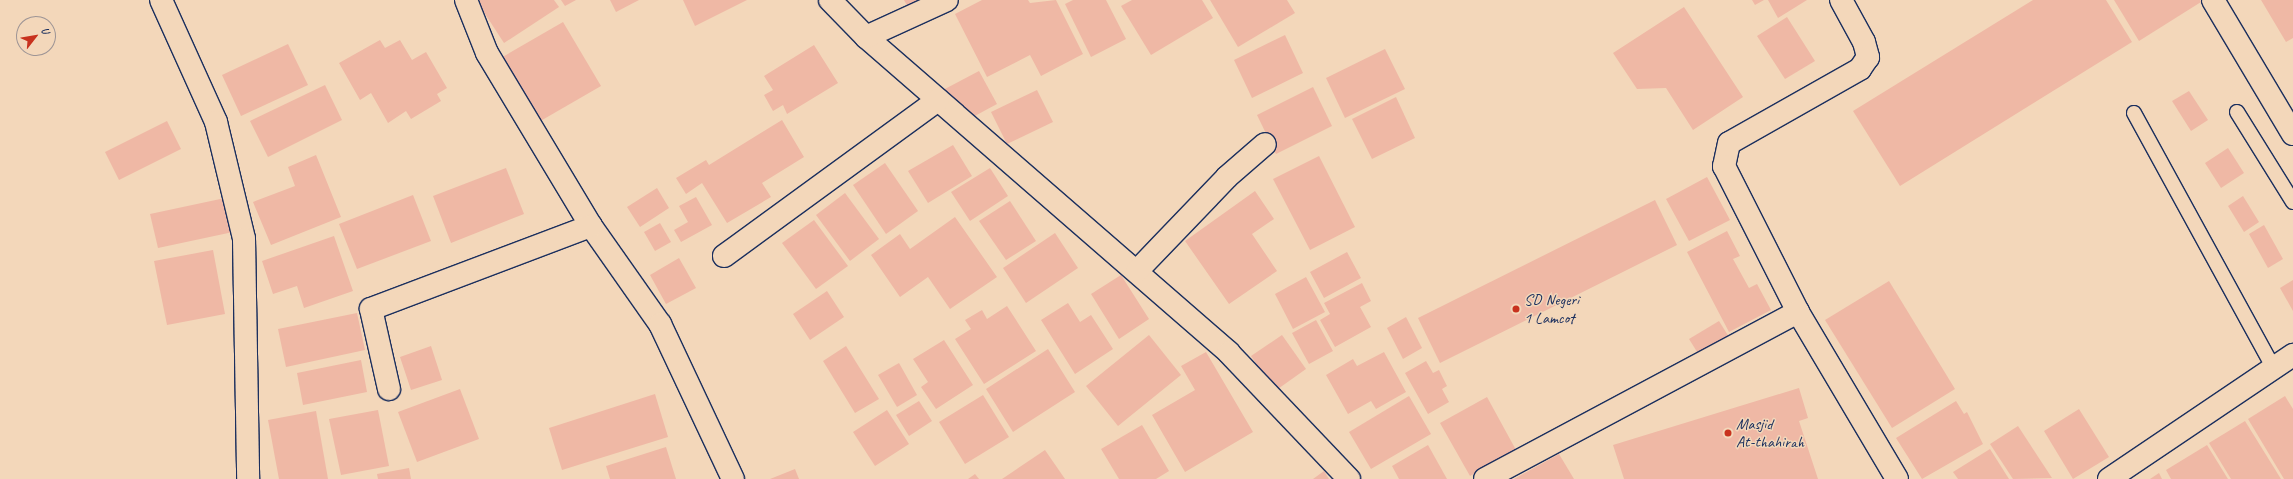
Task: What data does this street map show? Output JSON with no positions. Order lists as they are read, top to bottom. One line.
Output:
{"places":["SD Negeri 1 Lamcot","Masjid At-thahirah"],"north":"top right"}
